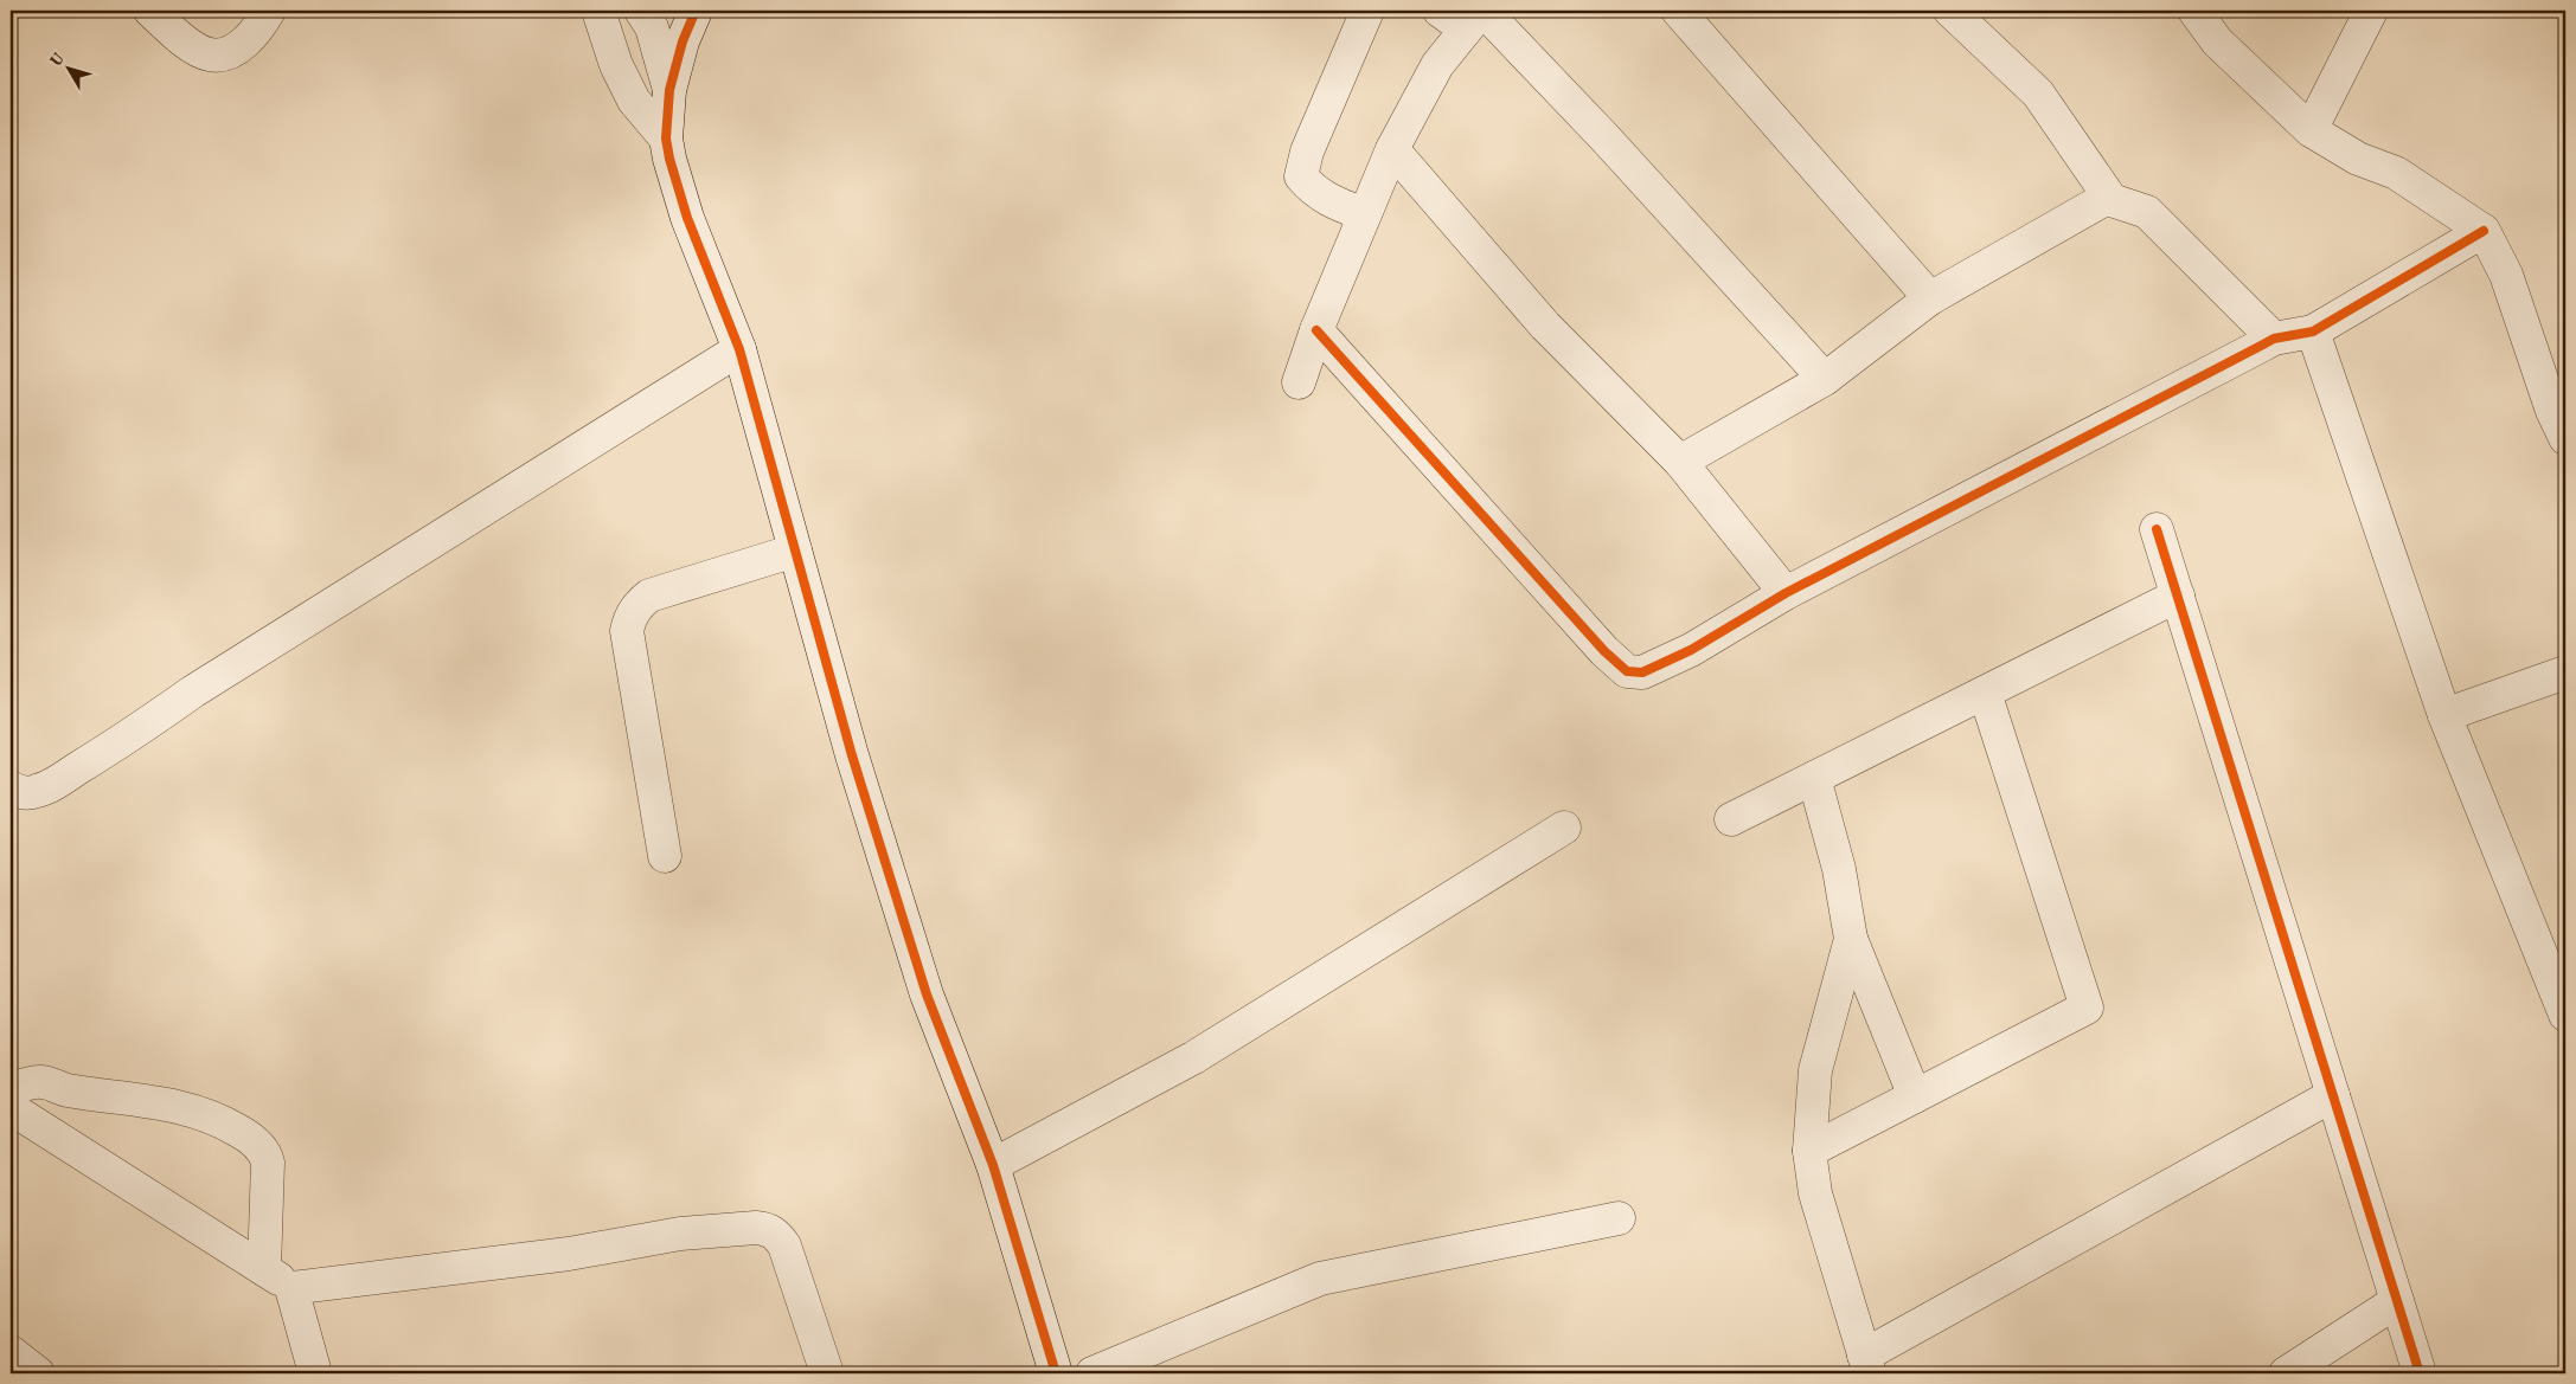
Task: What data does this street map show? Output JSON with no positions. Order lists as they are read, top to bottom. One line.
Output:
{"north":"top left"}
